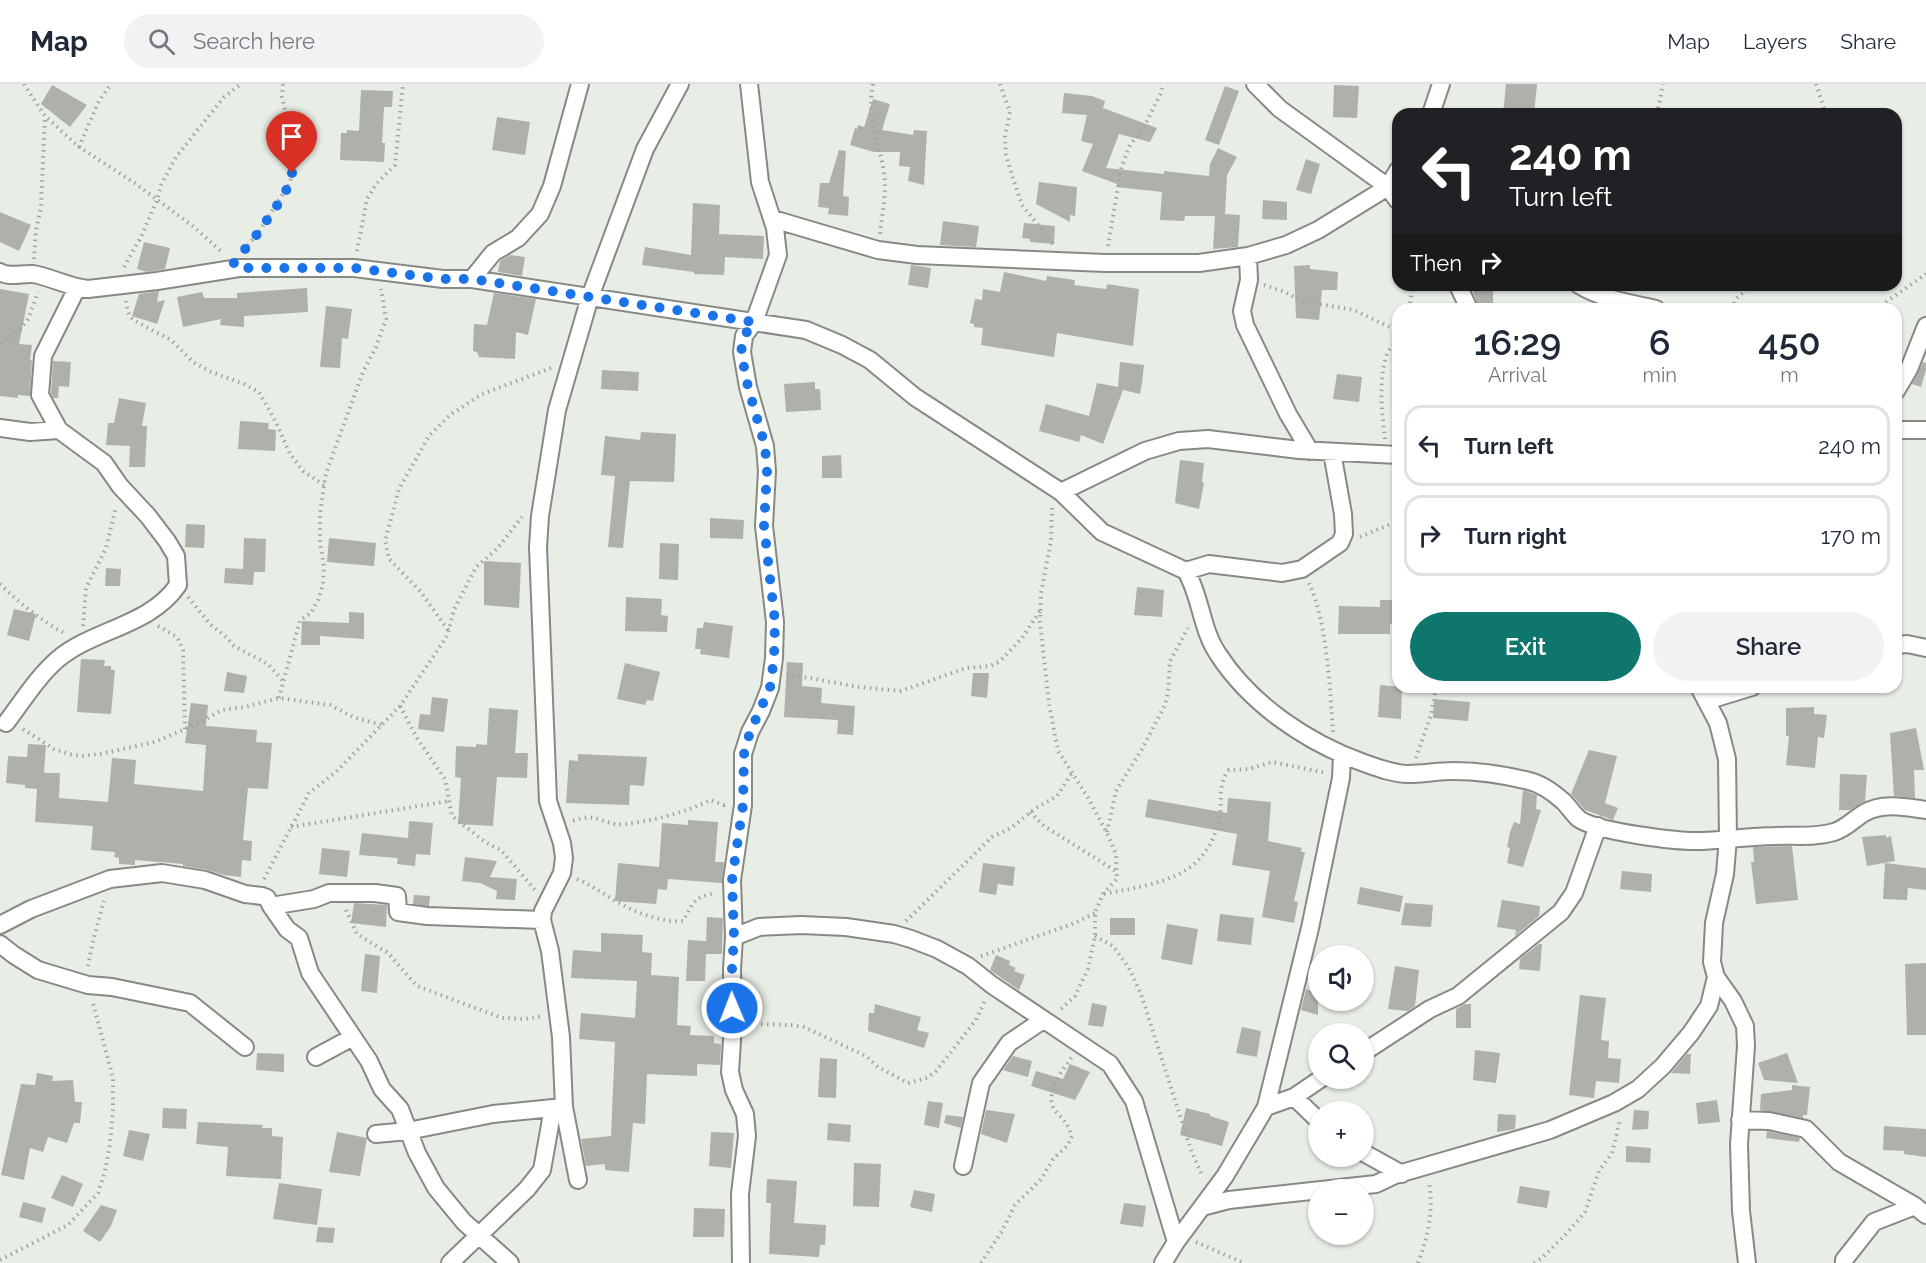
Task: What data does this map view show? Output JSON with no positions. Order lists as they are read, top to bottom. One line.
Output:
{"page":{"header":"Map","search":"Search here","nav":["Map","Layers","Share"],"turn":["240 m","Turn left"],"then":"Then","eta":["16:29","Arrival","6","min","450","m"],"list":[{"name":"Turn left","value":"240 m"},{"name":"Turn right","value":"170 m"}],"buttons":["Exit","Share"],"map_buttons":["+","−"]}}
